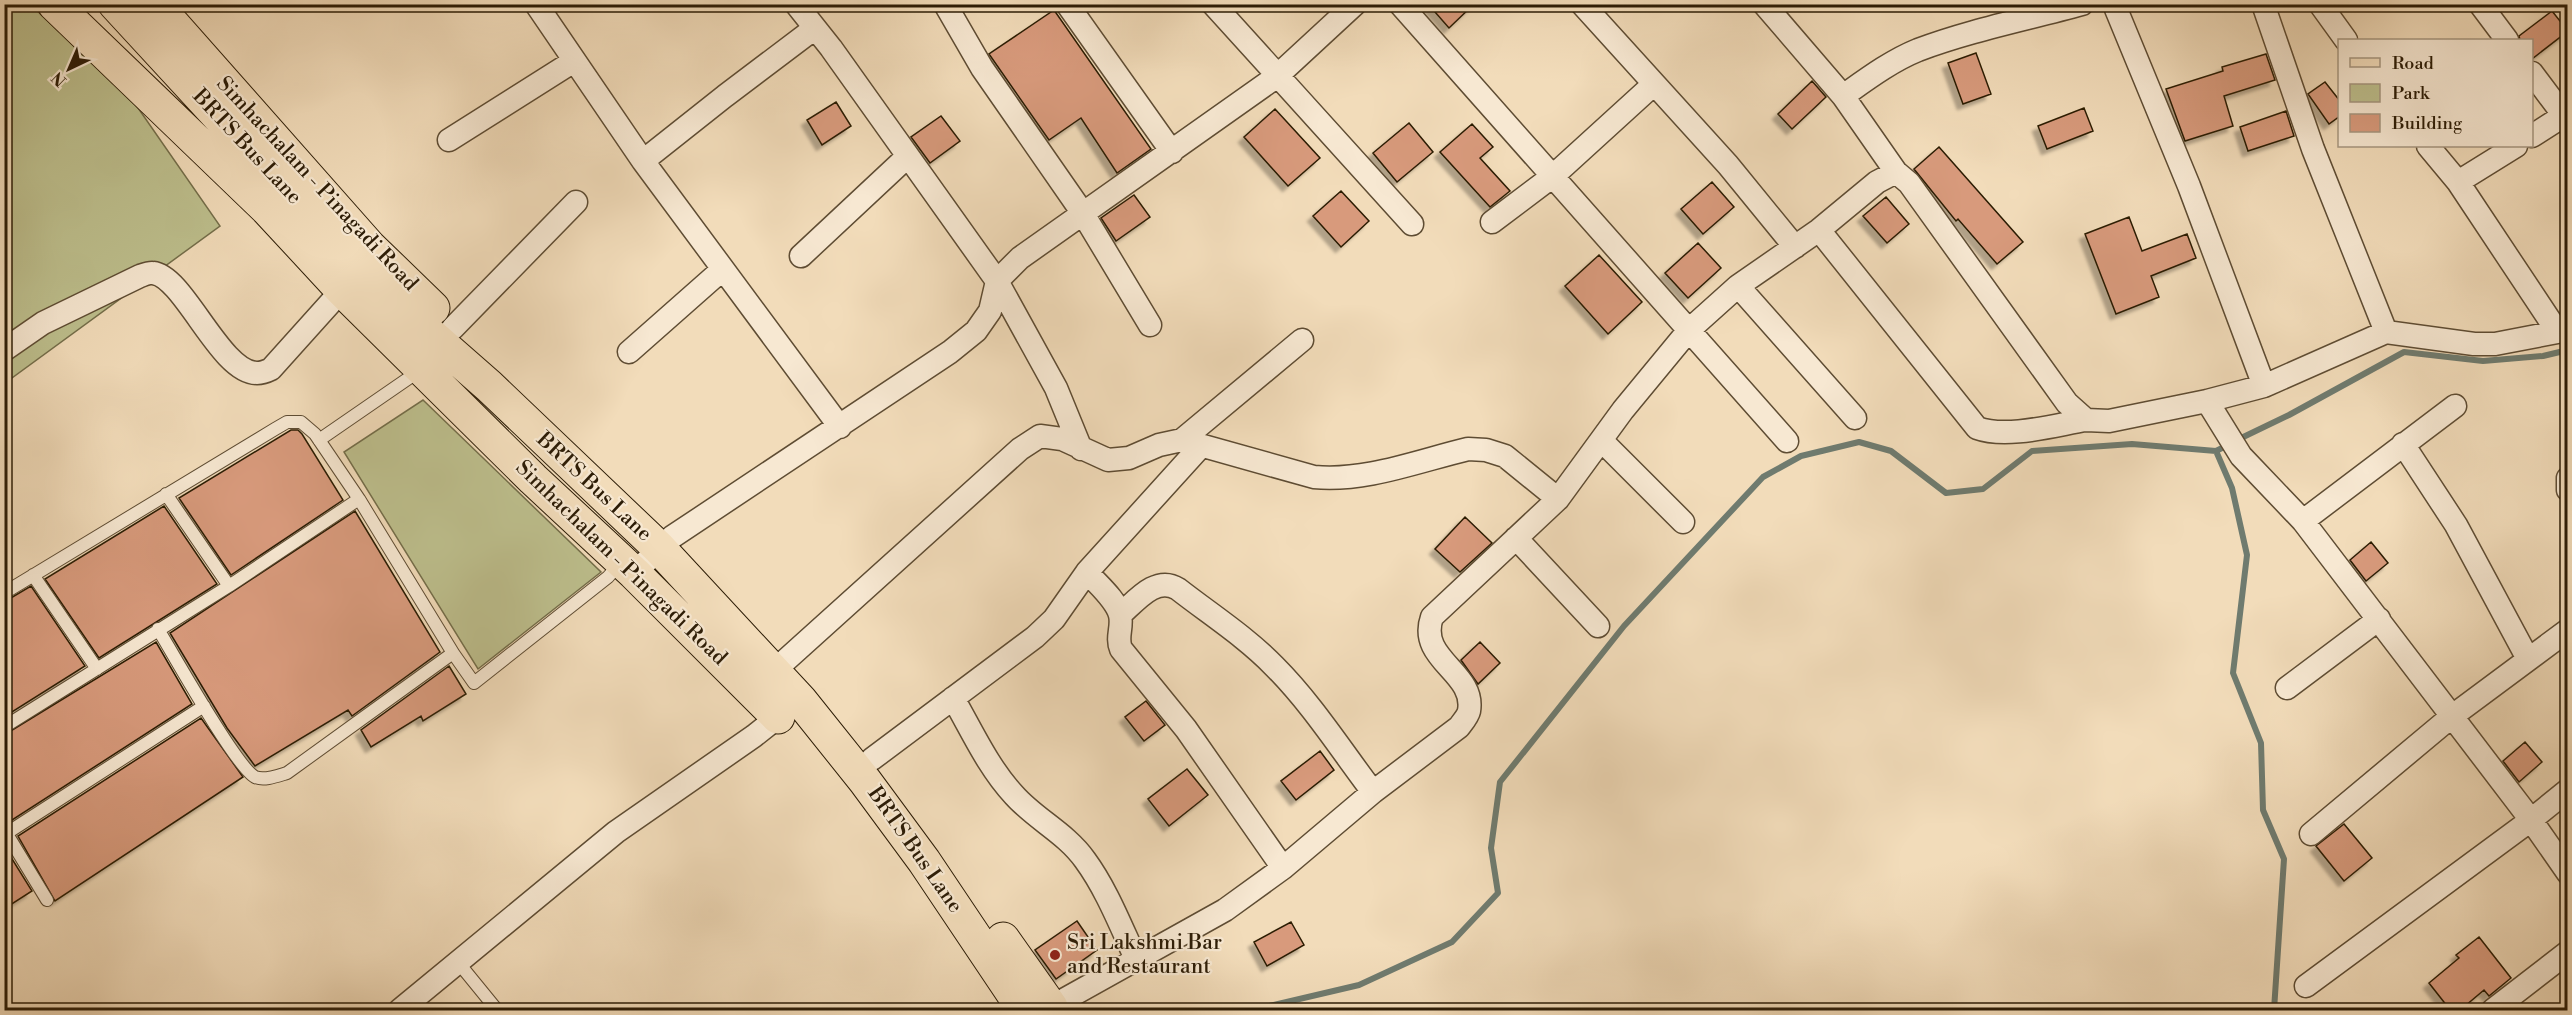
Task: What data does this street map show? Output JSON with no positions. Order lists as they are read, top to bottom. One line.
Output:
{"streets":{"main road":["BRTS Bus Lane","Simhachalam - Pinagadi Road"]},"crossings":[["BRTS Bus Lane","Simhachalam - Pinagadi Road"]],"places":["Sri Lakshmi Bar and Restaurant"],"legend":["Road","Park","Building"],"north":"bottom left"}
